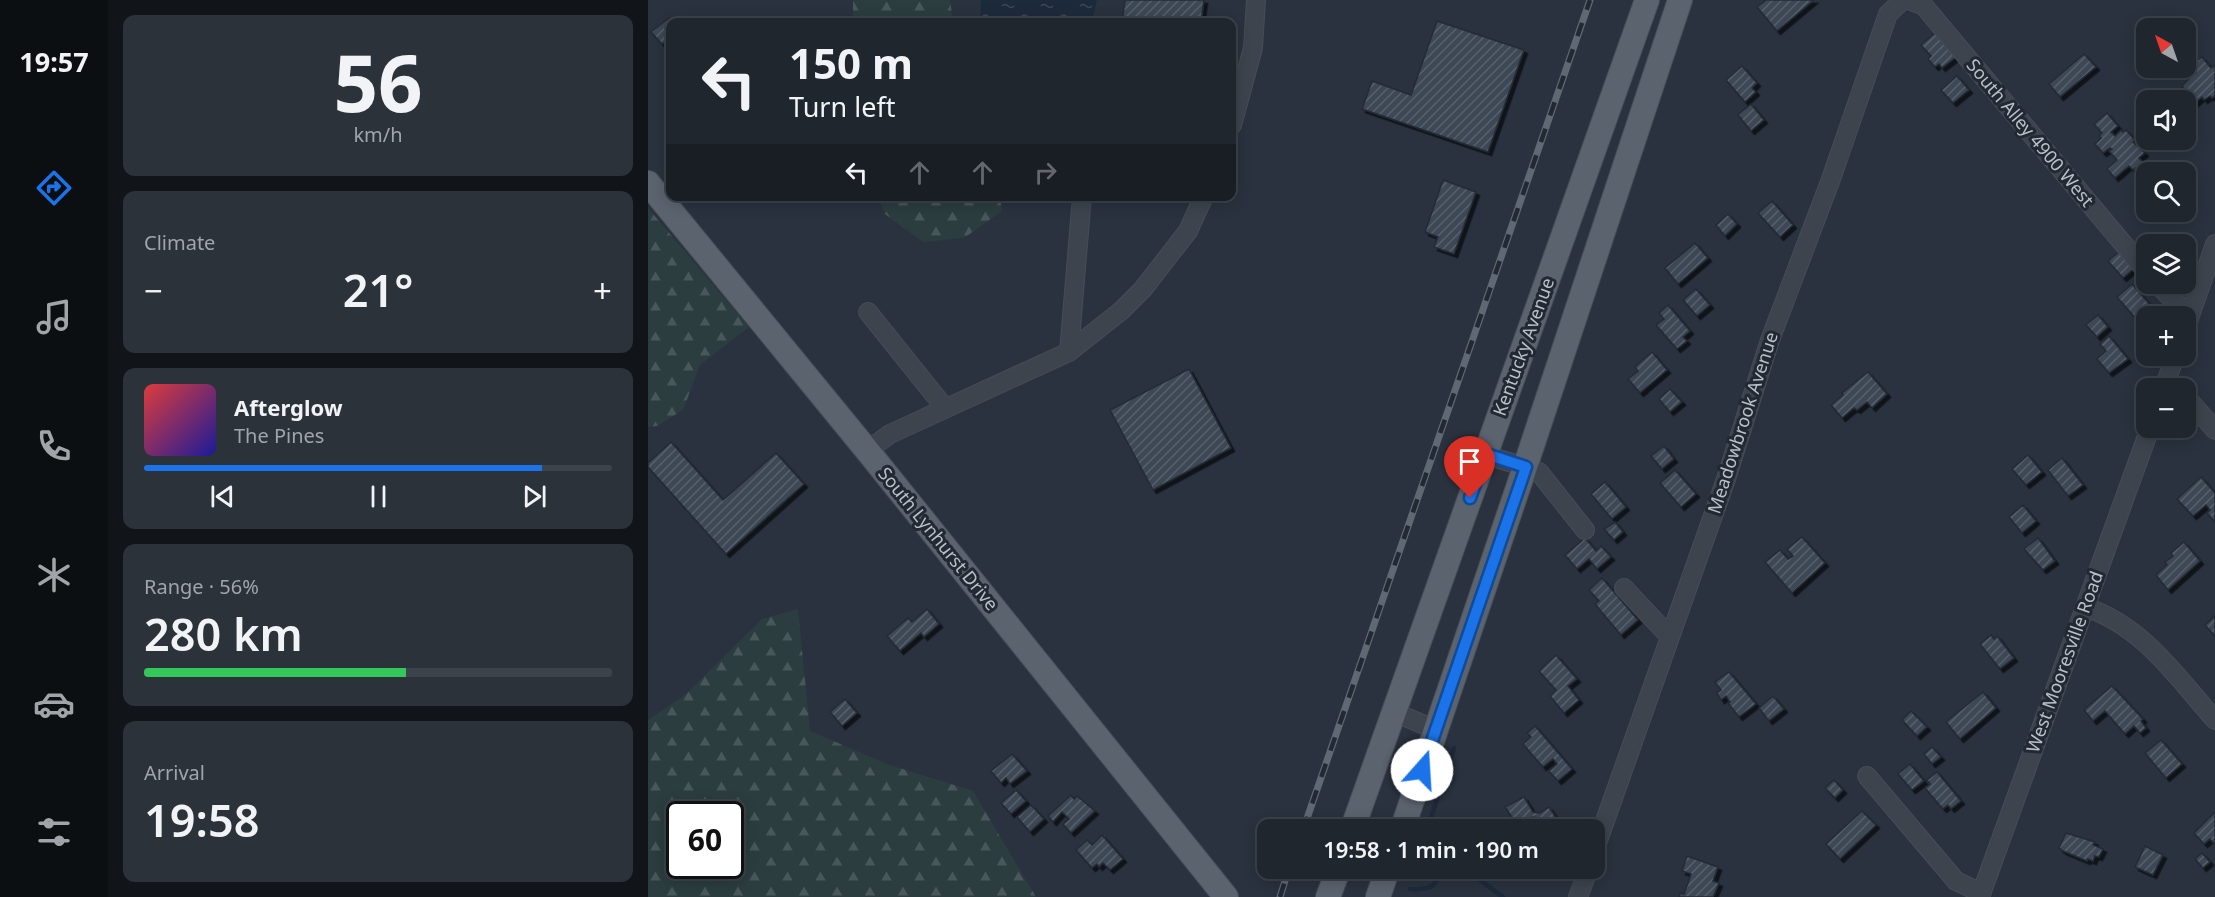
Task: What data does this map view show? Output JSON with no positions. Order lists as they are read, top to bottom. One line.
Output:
{"streets":{"main road":["Kentucky Avenue","South Lynhurst Drive"],"street":["South Alley 4900 West","Meadowbrook Avenue","West Mooresville Road"]},"north":"top left","page":{"tabs":"19:57","tile":[["56","km/h"],"Climate",["Range · 56%","280 km"],["Arrival","19:58"]],"map_buttons":["+","−"],"turn":["150 m","Turn left"],"heat":["−","21°","+"],"song":["Afterglow","The Pines"],"limit":"60","trip":"19:58 · 1 min · 190 m"}}
